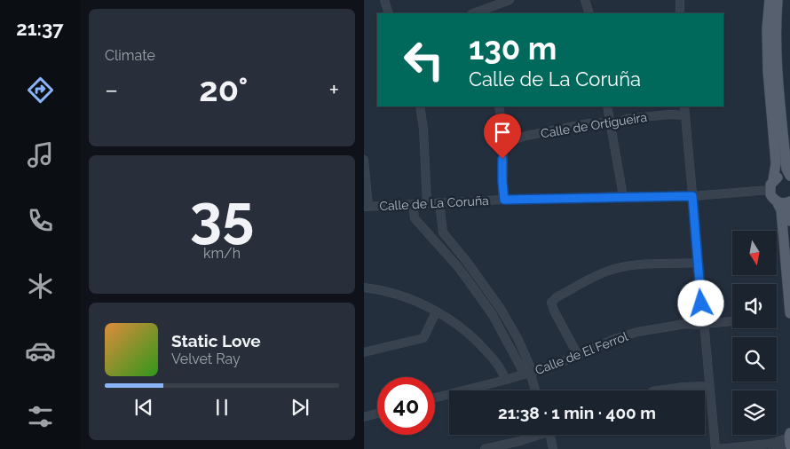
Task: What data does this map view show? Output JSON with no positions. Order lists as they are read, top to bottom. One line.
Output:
{"streets":{"street":["Calle de Ortigueira","Calle de La Coruña","Calle de El Ferrol"]},"north":"bottom","page":{"tabs":"21:37","tile":["Climate",["35","km/h"]],"turn":["130 m","Calle de La Coruña"],"heat":["−","20°","+"],"song":["Static Love","Velvet Ray"],"limit":"40","trip":"21:38 · 1 min · 400 m"}}
